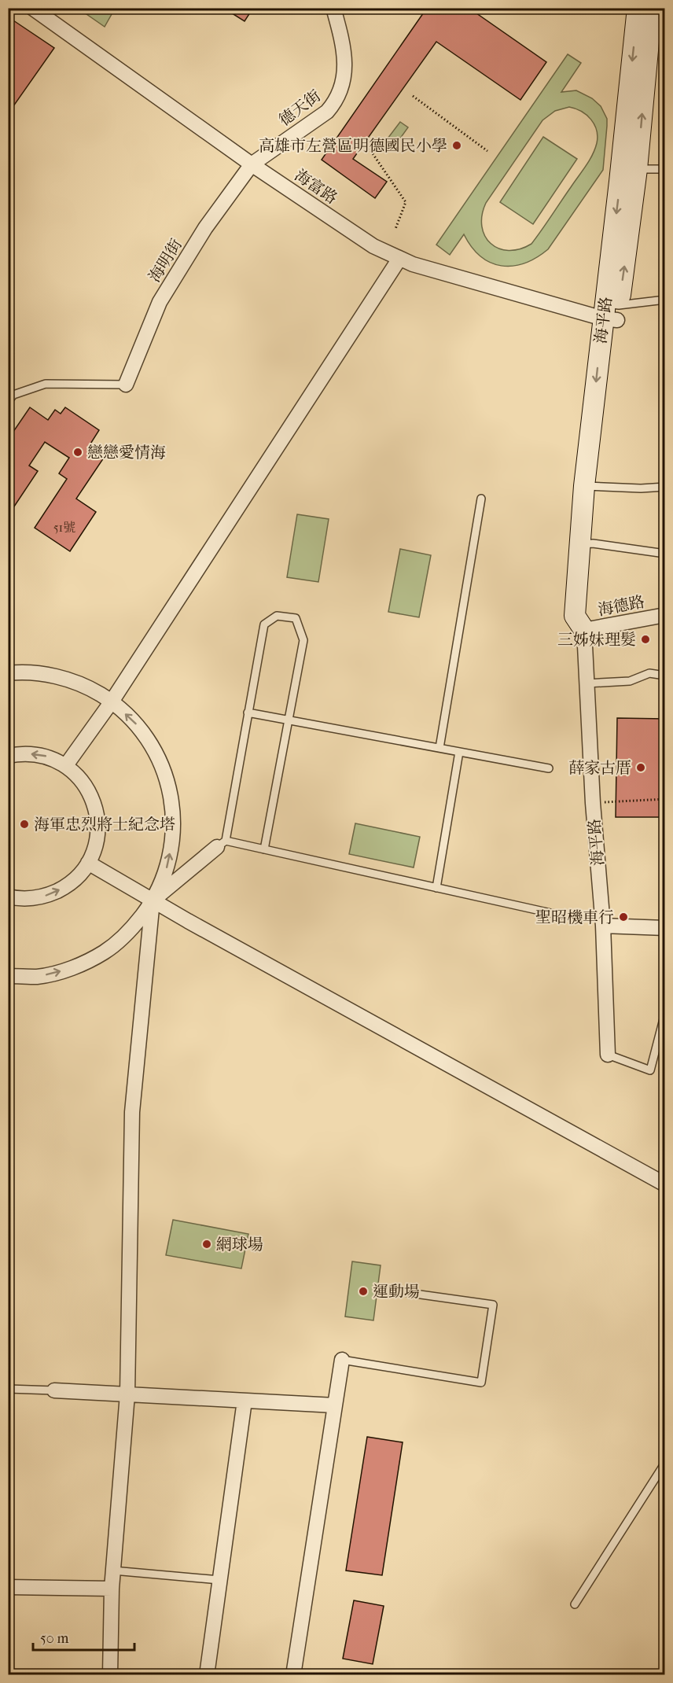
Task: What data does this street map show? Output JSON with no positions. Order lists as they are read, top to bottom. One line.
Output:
{"streets":{"street":["德天街","海富路","海明街","海平路","海德路"]},"crossings":[["德天街","海富路"],["德天街","海明街"],["海富路","海明街"],["海富路","海平路"],["海平路","海德路"]],"places":["高雄市左營區明德國民小學","戀戀愛情海","三姊妹理髮","薛家古厝","海軍忠烈將士紀念塔","聖昭機車行","網球場","運動場"],"house_numbers":["51號"],"scale_bar":"50 m"}
